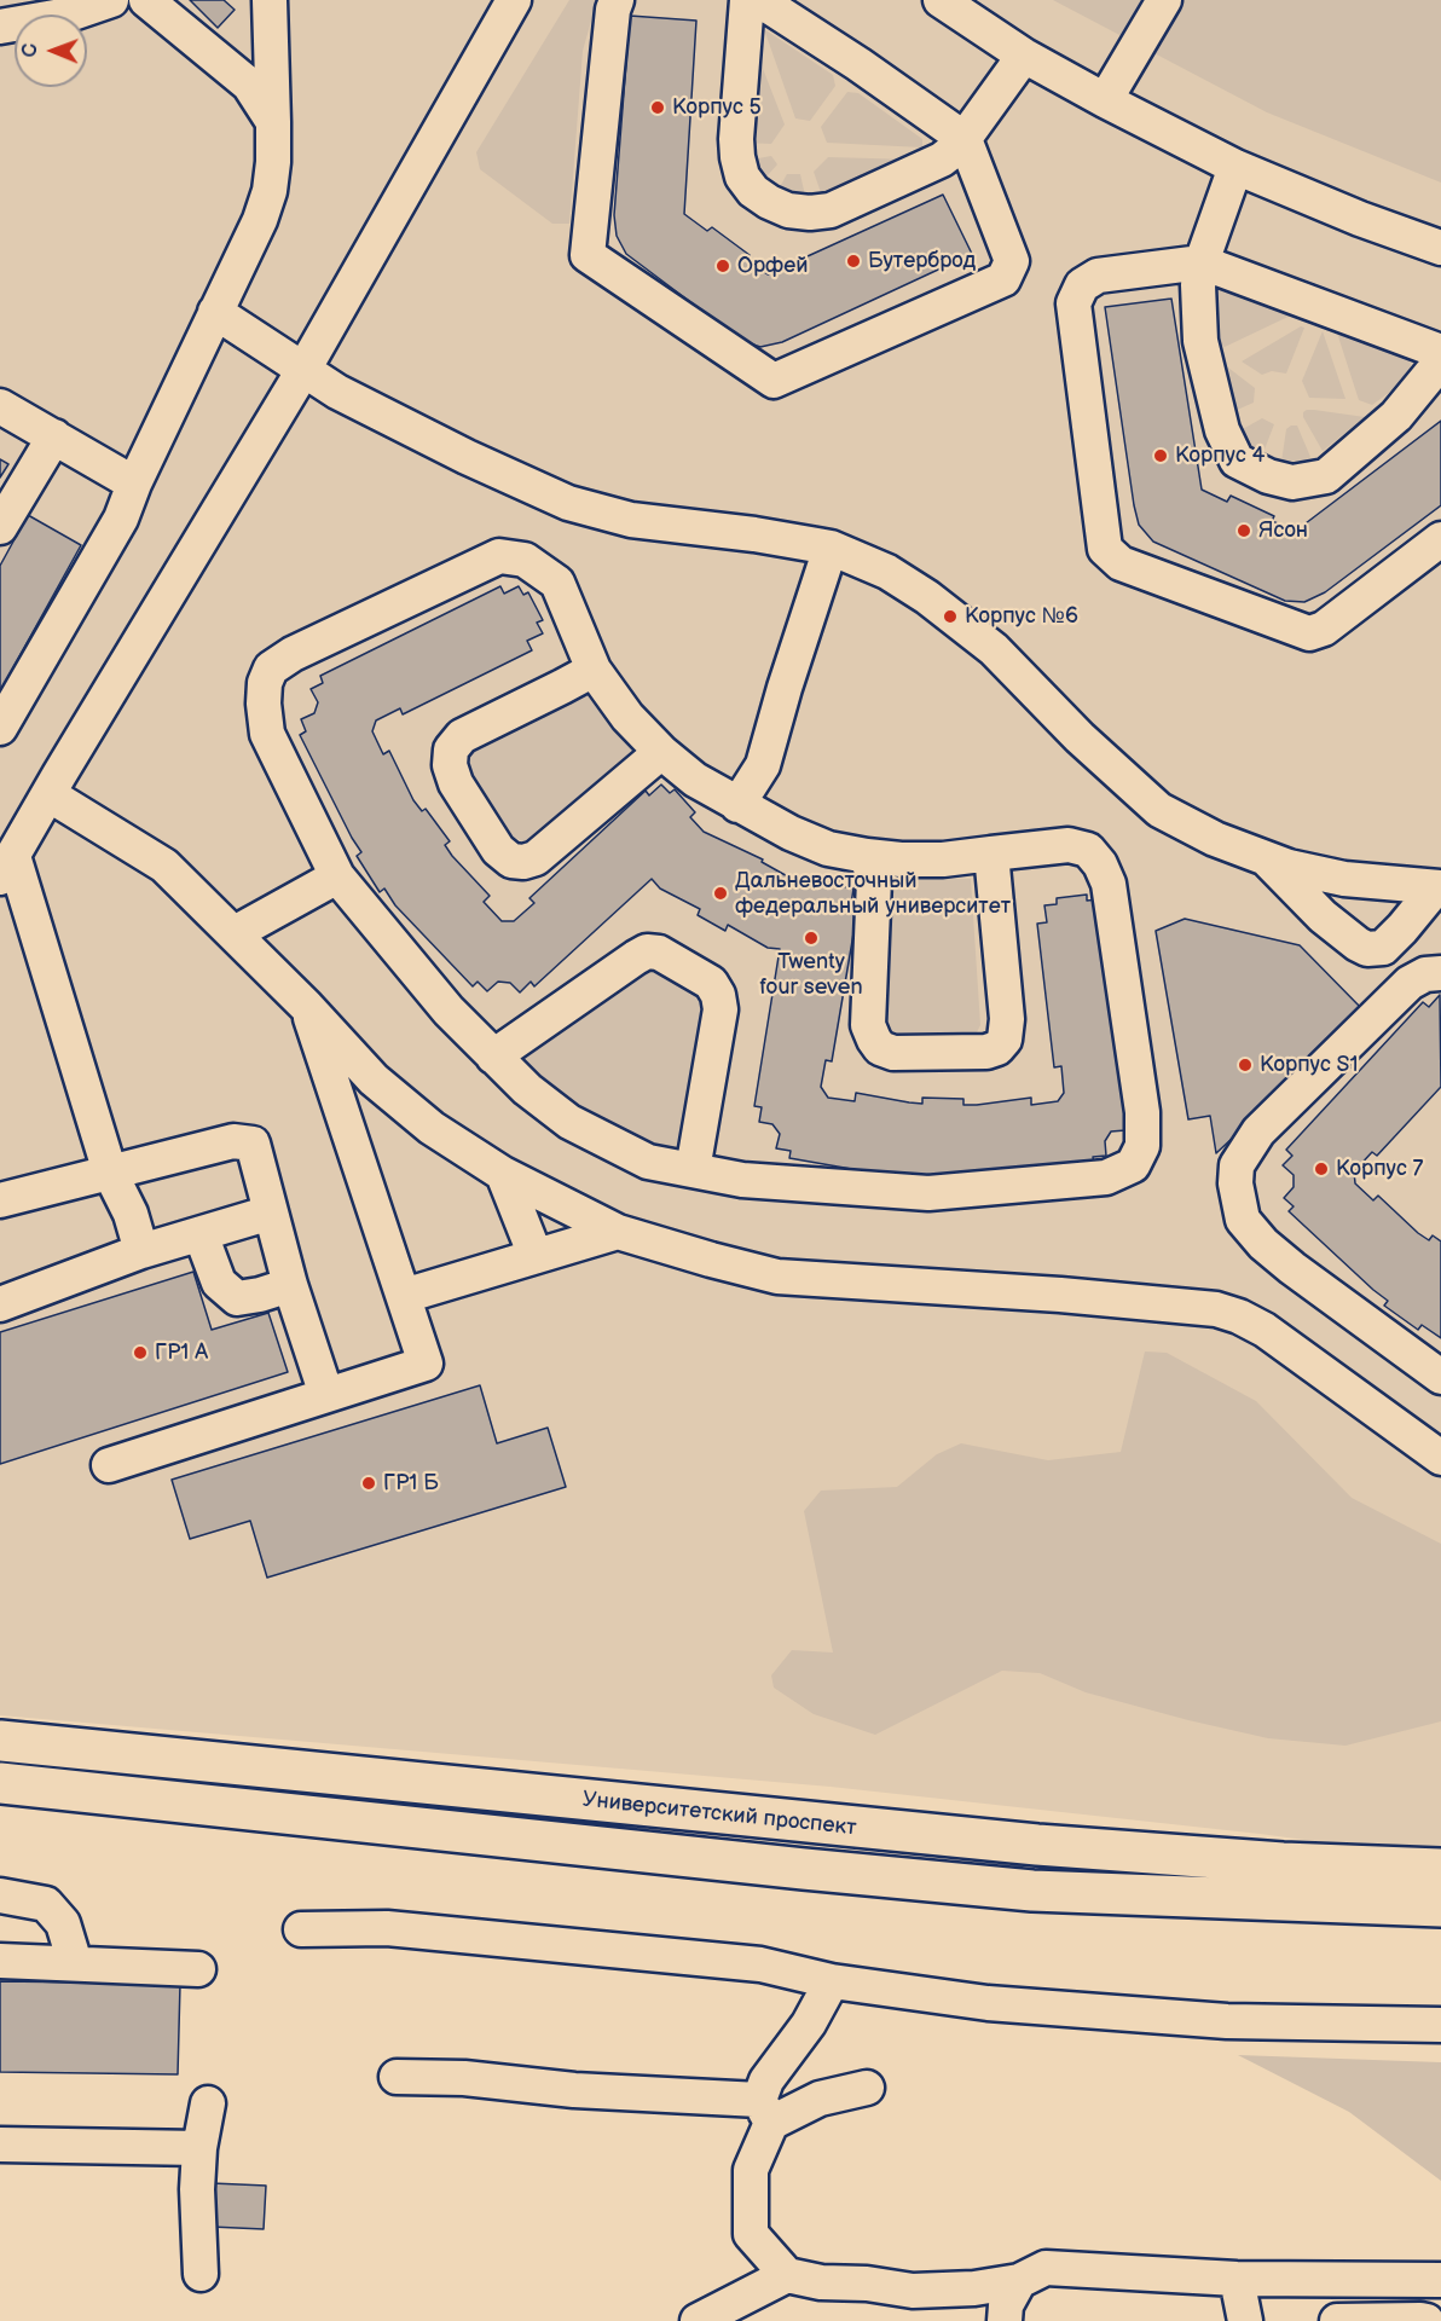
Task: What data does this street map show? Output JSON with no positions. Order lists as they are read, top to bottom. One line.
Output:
{"streets":{"main road":["Университетский проспект"]},"places":["Корпус 5","Бутерброд","Орфей","Корпус 4","Ясон","Корпус №6","Дальневосточный федеральный университет","Twenty four seven","Корпус S1","Корпус 7","ГР1 А","ГР1 Б"],"north":"left"}
